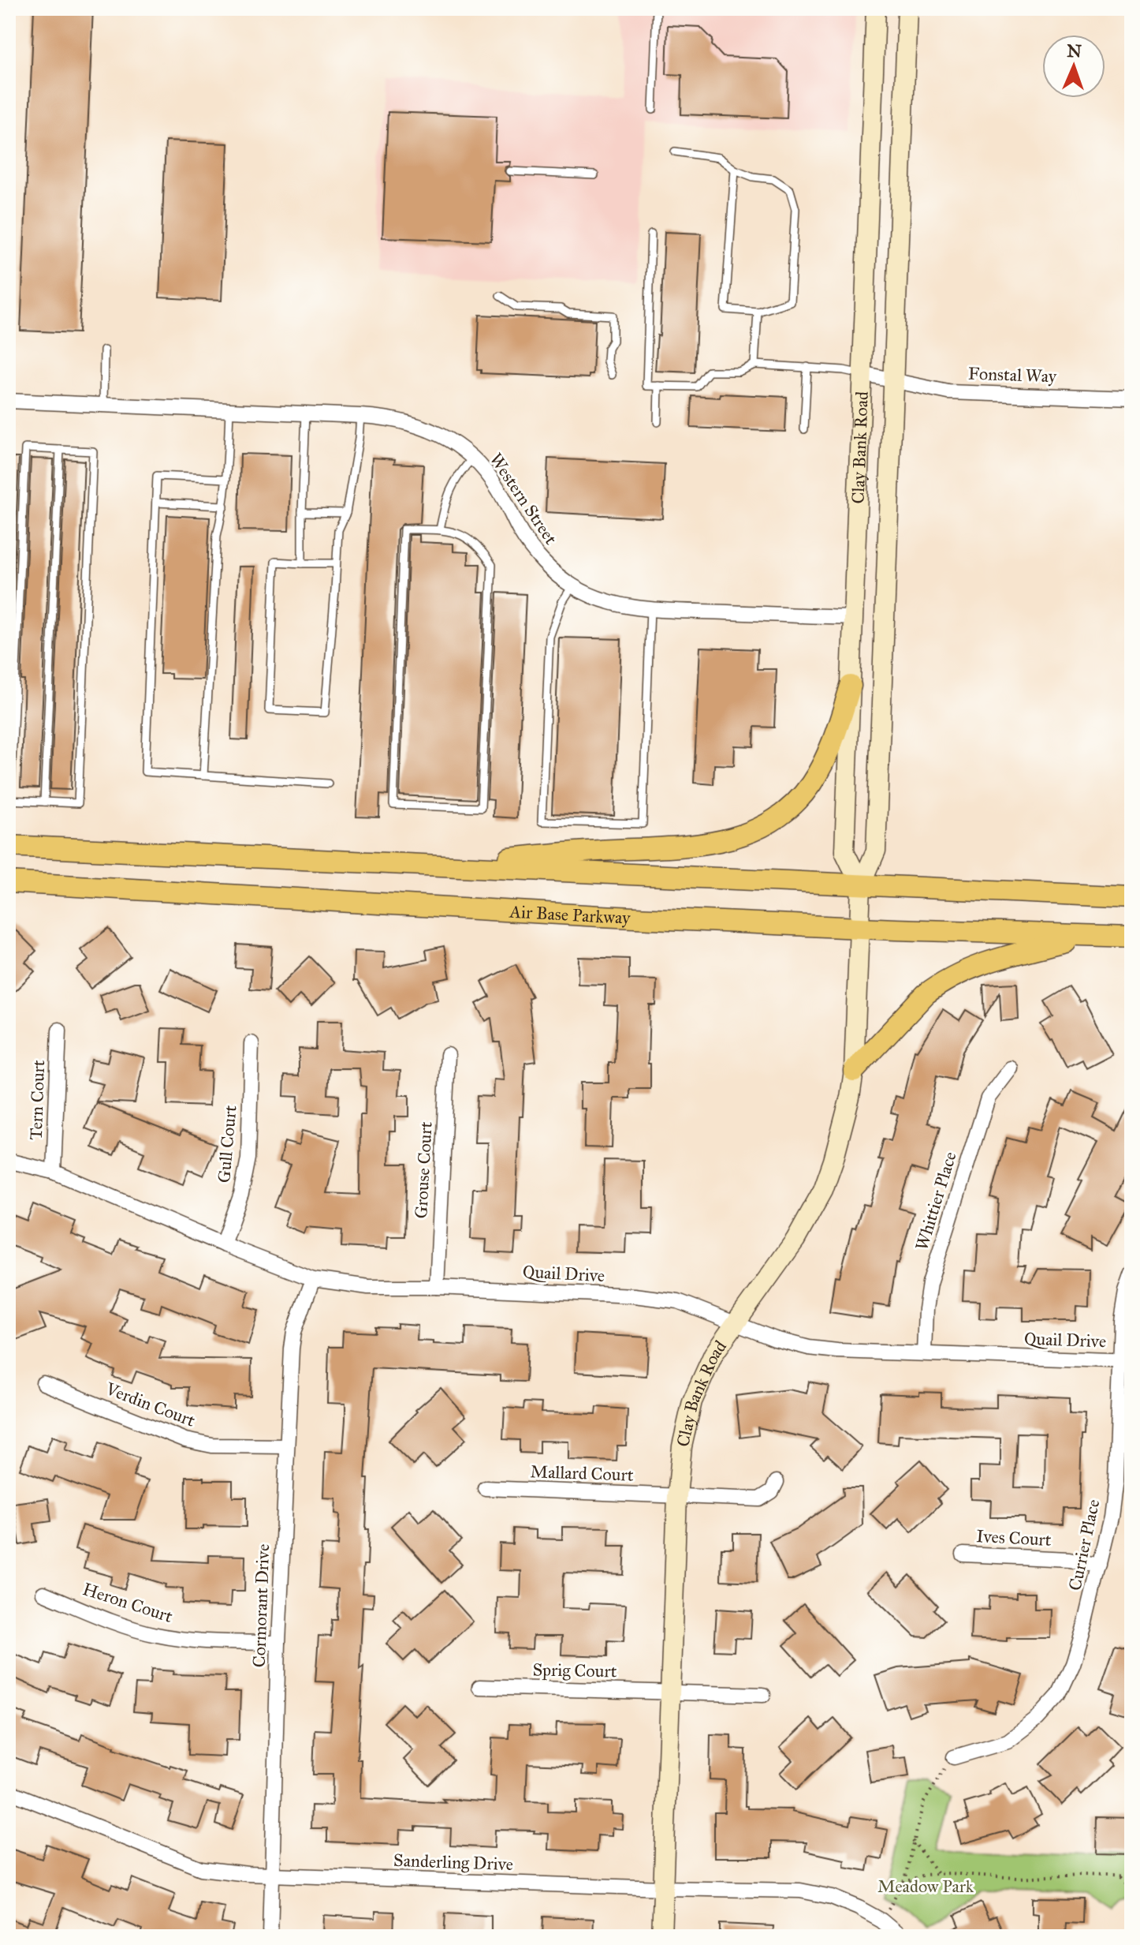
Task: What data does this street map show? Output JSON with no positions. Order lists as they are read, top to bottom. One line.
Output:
{"streets":{"main road":["Air Base Parkway"],"street":["Fonstal Way","Clay Bank Road","Western Street","Tern Court","Gull Court","Grouse Court","Whittier Place","Quail Drive","Verdin Court","Mallard Court","Ives Court","Currier Place","Heron Court","Cormorant Drive","Sprig Court","Sanderling Drive"]},"crossings":[["Fonstal Way","Clay Bank Road"],["Clay Bank Road","Western Street"],["Clay Bank Road","Air Base Parkway"],["Clay Bank Road","Quail Drive"],["Clay Bank Road","Mallard Court"],["Clay Bank Road","Sprig Court"],["Clay Bank Road","Sanderling Drive"],["Tern Court","Quail Drive"],["Gull Court","Quail Drive"],["Grouse Court","Quail Drive"],["Whittier Place","Quail Drive"],["Quail Drive","Currier Place"],["Quail Drive","Cormorant Drive"],["Verdin Court","Cormorant Drive"],["Ives Court","Currier Place"],["Heron Court","Cormorant Drive"],["Cormorant Drive","Sanderling Drive"]],"parks":["Meadow Park"],"north":"top"}
